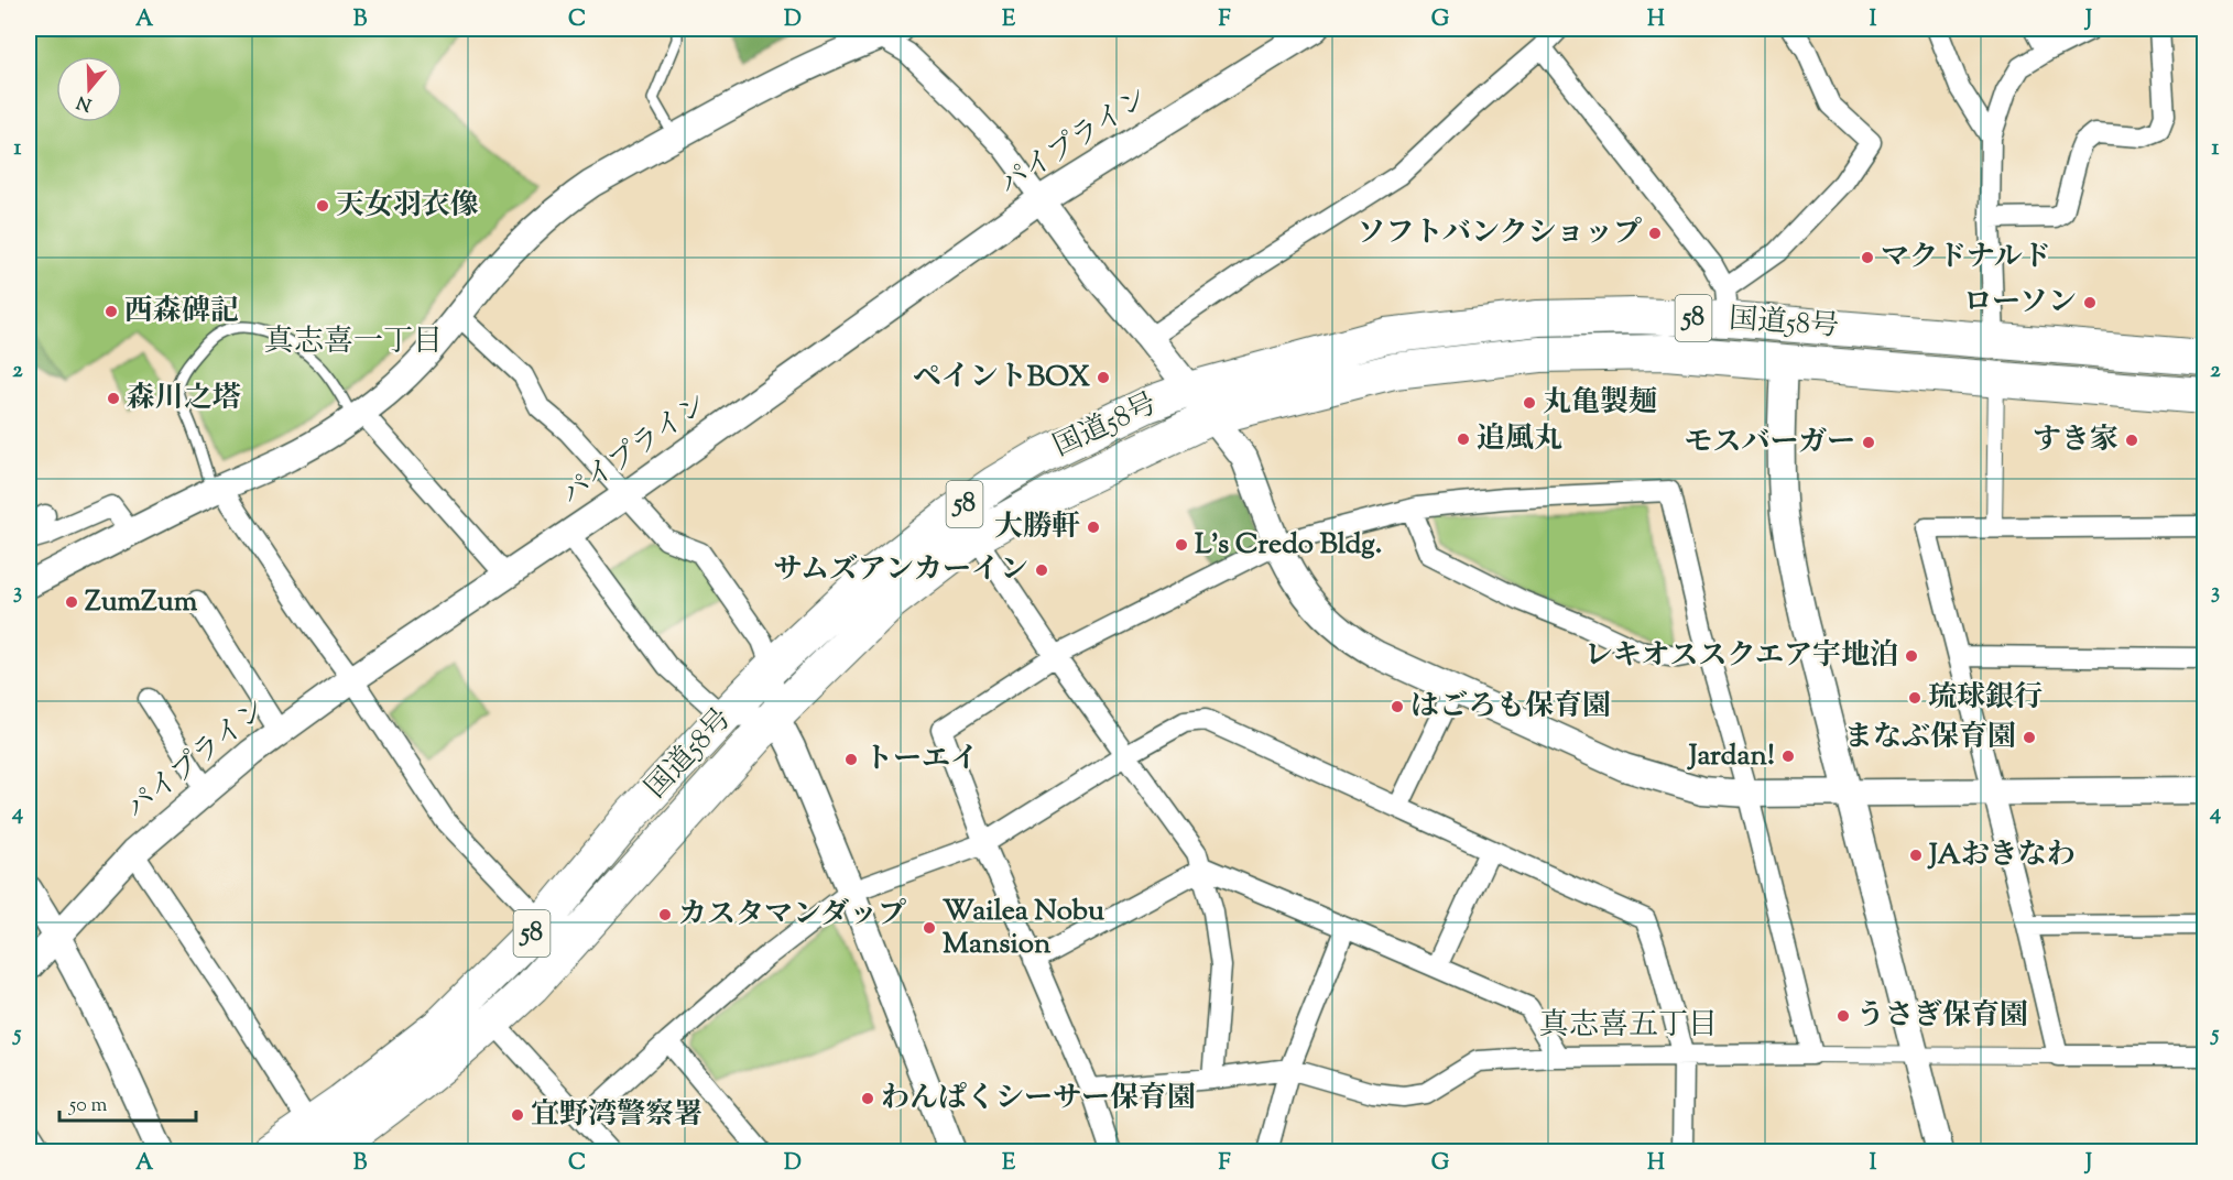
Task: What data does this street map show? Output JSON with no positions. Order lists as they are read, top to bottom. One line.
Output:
{"streets":{"highway":["58","国道58号"],"street":["パイプライン"]},"districts":["真志喜一丁目","真志喜五丁目"],"places":["天女羽衣像","ソフトバンクショップ","マクドナルド","ローソン","西森碑記","ペイントBOX","森川之塔","丸亀製麺","追風丸","すき家","モスバーガー","大勝軒","L's Credo Bldg.","サムズアンカーイン","ZumZum","レキオススクエア宇地泊","琉球銀行","はごろも保育園","まなぶ保育園","Jardan!","トーエイ","JAおきなわ","カスタマンダップ","Wailea Nobu Mansion","うさぎ保育園","わんぱくシーサー保育園","宜野湾警察署"],"scale_bar":"50 m","north":"bottom","grid":{"columns":["A","B","C","D","E","F","G","H","I","J"],"rows":["1","2","3","4","5"]}}
